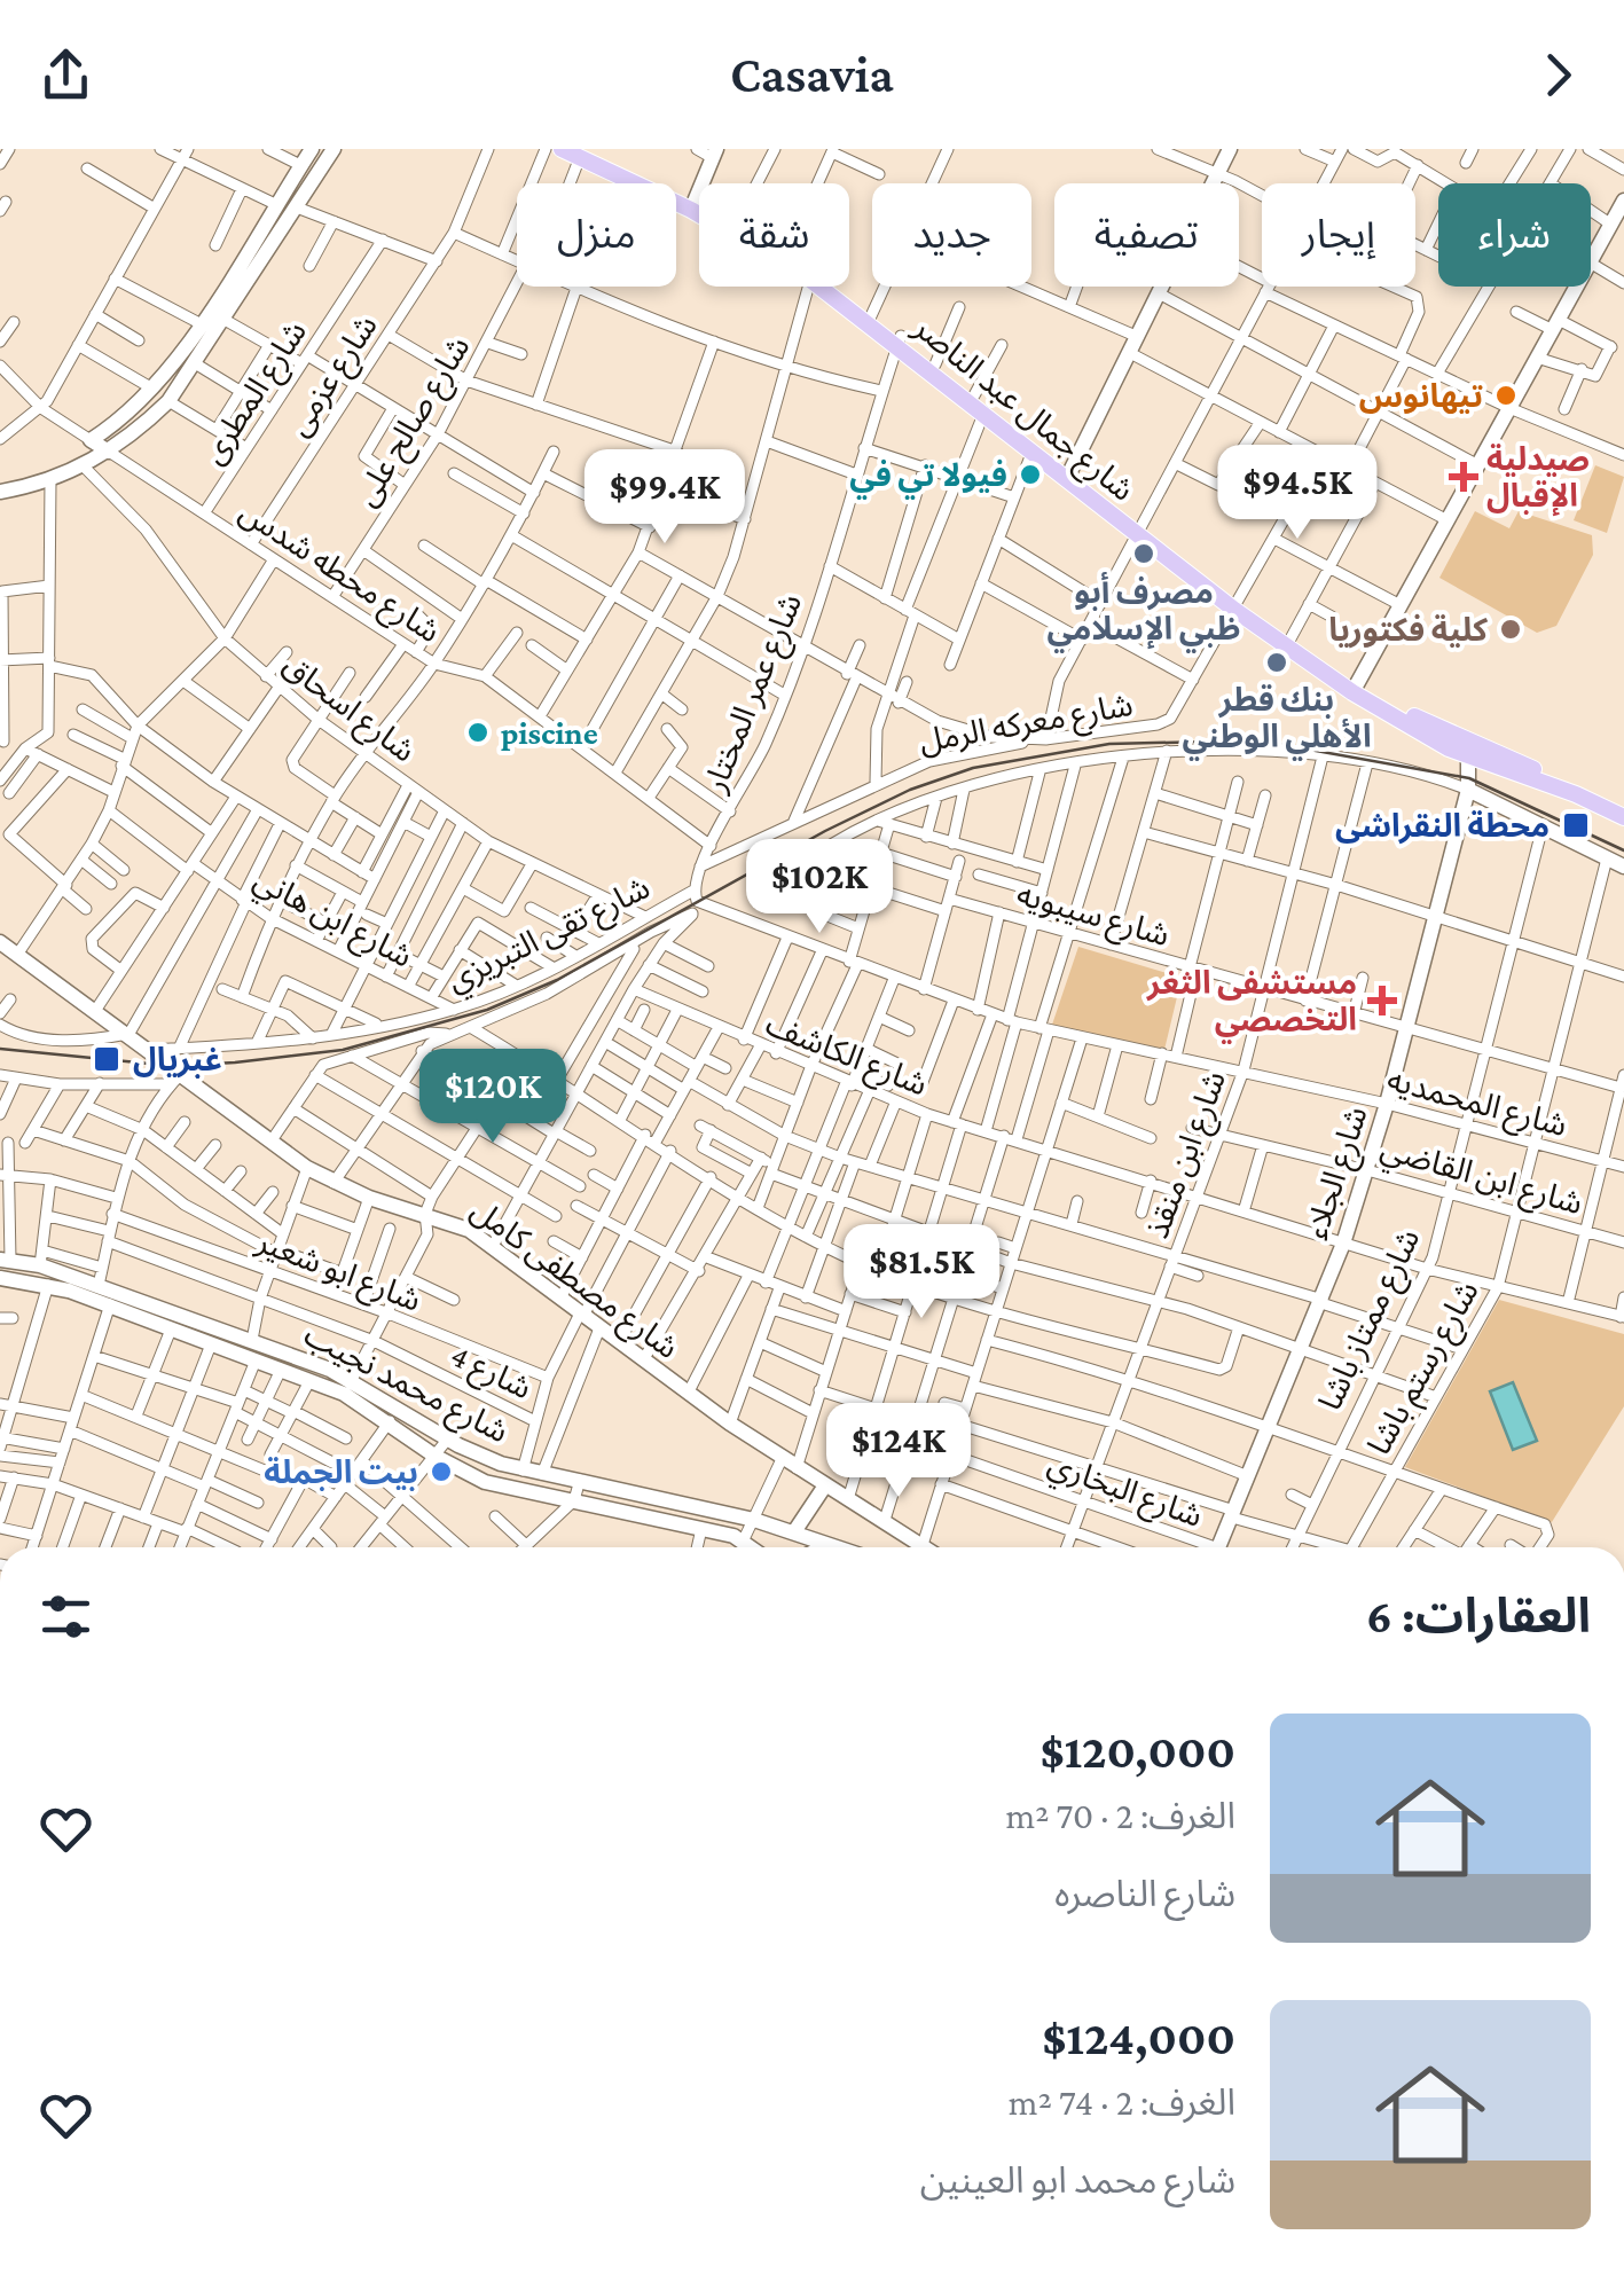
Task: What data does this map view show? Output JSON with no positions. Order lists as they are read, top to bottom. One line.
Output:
{"streets":{"main road":["شارع جمال عبد الناصر","شارع الجلاء","شارع مصطفى كامل","شارع محمد نجيب"],"street":["شارع عزمى","شارع المطرى","شارع صالح على","شارع محطه شدس","شارع عمر المختار","شارع اسحاق","شارع معركه الرمل","شارع سيبويه","شارع ابن هاني","شارع تقى التبريزي","شارع الكاشف","شارع المحمديه","شارع ابن منقذ","شارع ابن القاضي","شارع ابو شعير","شارع ممتاز باشا","شارع رستم باشا","شارع 4","شارع البخاري"]},"crossings":[["شارع عزمى","شارع محطه شدس"],["شارع المطرى","شارع محطه شدس"],["شارع جمال عبد الناصر","شارع صالح على"],["شارع جمال عبد الناصر","شارع عمر المختار"],["شارع جمال عبد الناصر","شارع الجلاء"],["شارع صالح على","شارع محطه شدس"],["شارع محطه شدس","شارع عمر المختار"],["شارع عمر المختار","شارع معركه الرمل"],["شارع اسحاق","شارع تقى التبريزي"],["شارع سيبويه","شارع ابن منقذ"],["شارع سيبويه","شارع الجلاء"],["شارع سيبويه","شارع ممتاز باشا"],["شارع سيبويه","شارع رستم باشا"],["شارع ابن هاني","شارع تقى التبريزي"],["شارع تقى التبريزي","شارع المحمديه"],["شارع تقى التبريزي","شارع مصطفى كامل"],["شارع الكاشف","شارع ابن منقذ"],["شارع الكاشف","شارع الجلاء"],["شارع الكاشف","شارع ممتاز باشا"],["شارع الكاشف","شارع رستم باشا"],["شارع المحمديه","شارع ابن منقذ"],["شارع المحمديه","شارع الجلاء"],["شارع المحمديه","شارع ممتاز باشا"],["شارع المحمديه","شارع رستم باشا"],["شارع ابن منقذ","شارع ابن القاضي"],["شارع ابن منقذ","شارع البخاري"],["شارع الجلاء","شارع ابن القاضي"],["شارع ابن القاضي","شارع ممتاز باشا"],["شارع ابن القاضي","شارع رستم باشا"]],"places":{"other":["تيهانوس","فيولا تي في","مصرف أبو ظبي الإسلامي","كلية فكتوريا","بنك قطر الأهلي الوطني","piscine","بيت الجملة"],"health":["صيدلية الإقبال","مستشفى الثغر التخصصي"],"transit":["محطة النقراشى","غبريال"]},"page":{"header":"Casavia","chip":["شراء","إيجار","تصفية","جديد","شقة","منزل"],"price":["$94.5K","$99.4K","$102K","$120K","$81.5K","$124K"],"heading":"العقارات: 6","list":[{"name":"$120,000","note":"الغرف: 2 · 70 m² · شارع الناصره"},{"name":"$124,000","note":"الغرف: 2 · 74 m² · شارع محمد ابو العينين"}]}}
